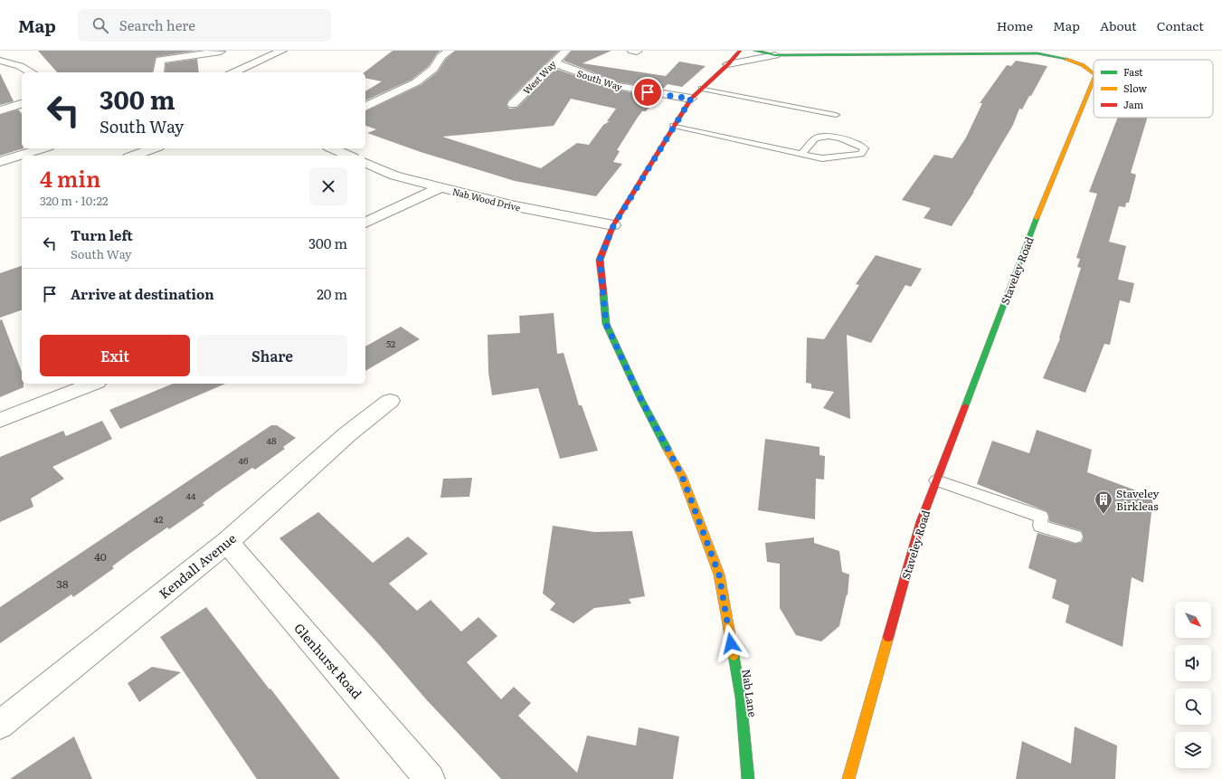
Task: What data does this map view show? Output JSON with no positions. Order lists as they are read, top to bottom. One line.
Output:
{"streets":{"street":["West Way","South Way","Nab Wood Drive","Staveley Road","Kendall Avenue","Glenhurst Road","Nab Lane"]},"crossings":[["West Way","South Way"],["South Way","Nab Lane"],["Nab Wood Drive","Nab Lane"],["Staveley Road","Nab Lane"],["Kendall Avenue","Glenhurst Road"]],"places":{"building":["Staveley Birkleas"]},"house_numbers":["52","48","46","44","42","40","38"],"legend":["Fast","Slow","Jam"],"north":"bottom right","page":{"header":"Map","search":"Search here","nav":["Home","Map","About","Contact"],"turn":["300 m","South Way"],"heading":["4 min","320 m · 10:22"],"list":[{"name":"Turn left","note":"South Way","value":"300 m"},{"name":"Arrive at destination","value":"20 m"}],"buttons":["Exit","Share"]}}
